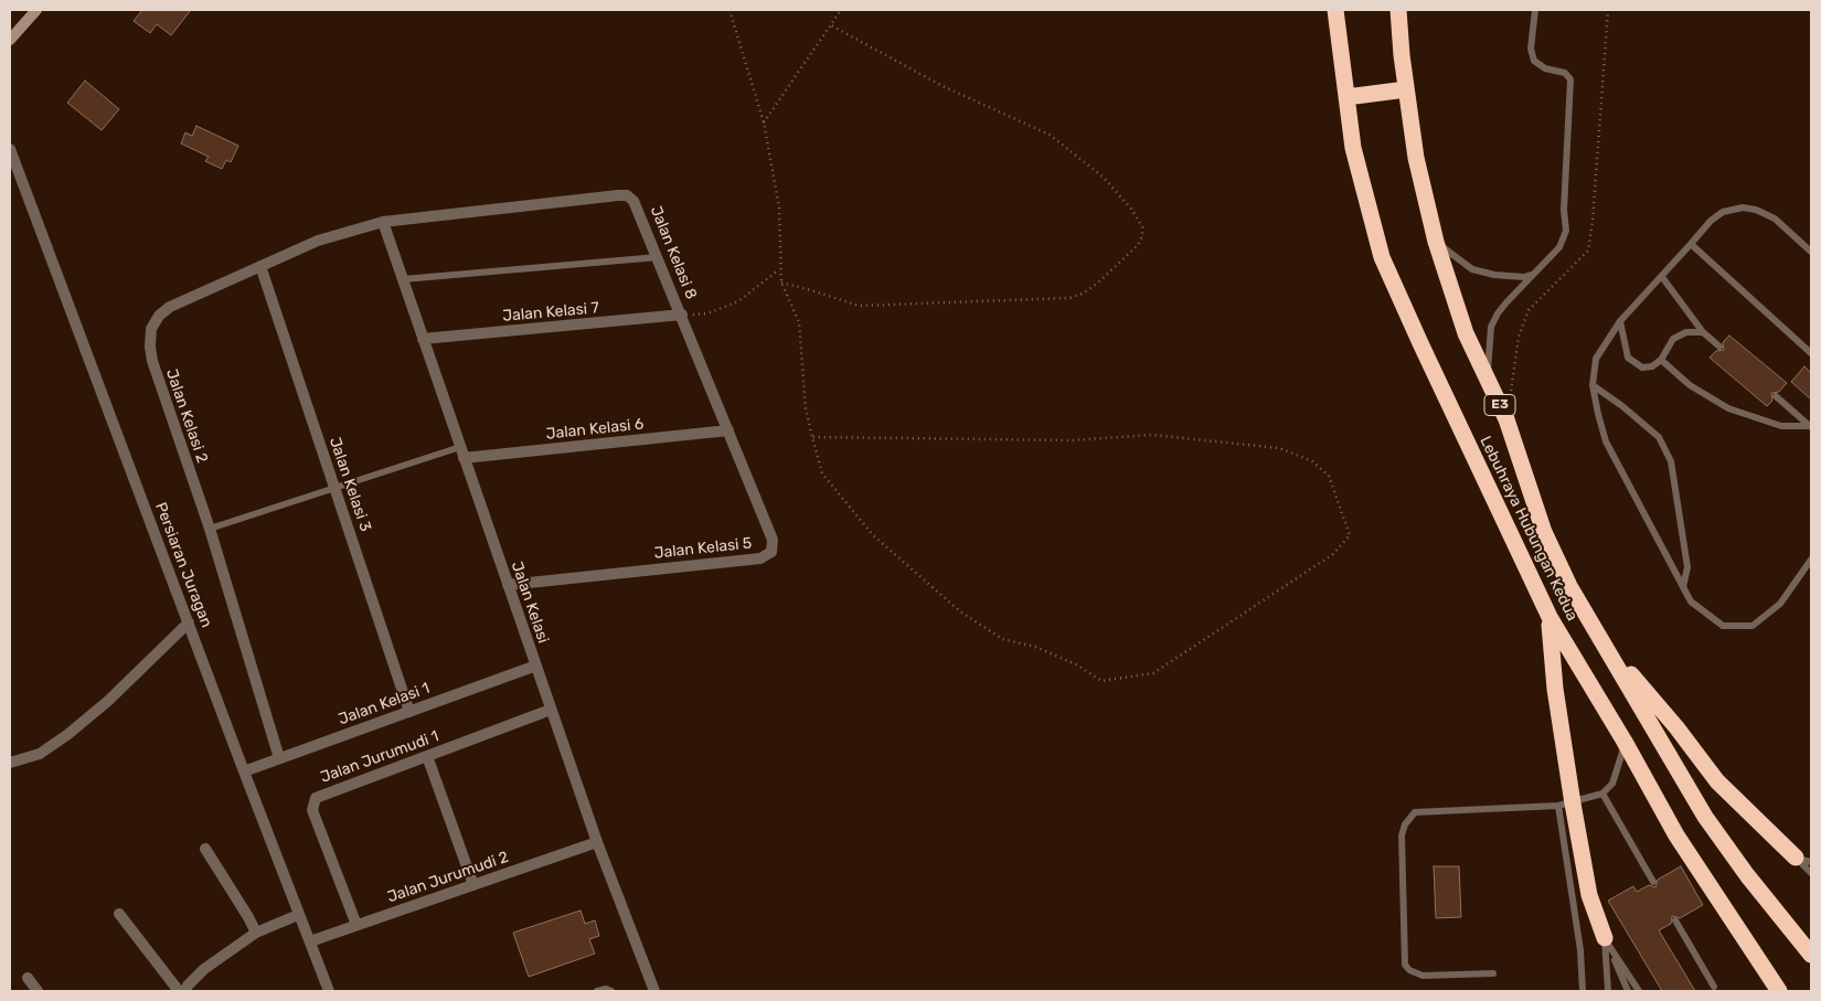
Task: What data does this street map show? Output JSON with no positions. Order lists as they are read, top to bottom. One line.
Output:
{"streets":{"highway":["E3","Lebuhraya Hubungan Kedua"],"street":["Jalan Kelasi 8","Jalan Kelasi 7","Jalan Kelasi 2","Jalan Kelasi 6","Jalan Kelasi 3","Jalan Kelasi 5","Persiaran Juragan","Jalan Kelasi","Jalan Kelasi 1","Jalan Jurumudi 1","Jalan Jurumudi 2"]},"crossings":[["Jalan Kelasi 8","Jalan Kelasi 7"],["Jalan Kelasi 8","Jalan Kelasi 2"],["Jalan Kelasi 8","Jalan Kelasi 6"],["Jalan Kelasi 8","Jalan Kelasi 5"],["Jalan Kelasi 8","Jalan Kelasi"],["Jalan Kelasi 7","Jalan Kelasi"],["Jalan Kelasi 2","Jalan Kelasi 3"],["Jalan Kelasi 2","Jalan Kelasi"],["Jalan Kelasi 2","Jalan Kelasi 1"],["Jalan Kelasi 6","Jalan Kelasi 5"],["Jalan Kelasi 6","Jalan Kelasi"],["Jalan Kelasi 3","Jalan Kelasi 1"],["Jalan Kelasi 5","Jalan Kelasi"],["Persiaran Juragan","Jalan Kelasi 1"],["Persiaran Juragan","Jalan Jurumudi 2"],["Jalan Kelasi","Jalan Kelasi 1"],["Jalan Kelasi","Jalan Jurumudi 1"],["Jalan Kelasi","Jalan Jurumudi 2"],["Jalan Jurumudi 1","Jalan Jurumudi 2"]]}
